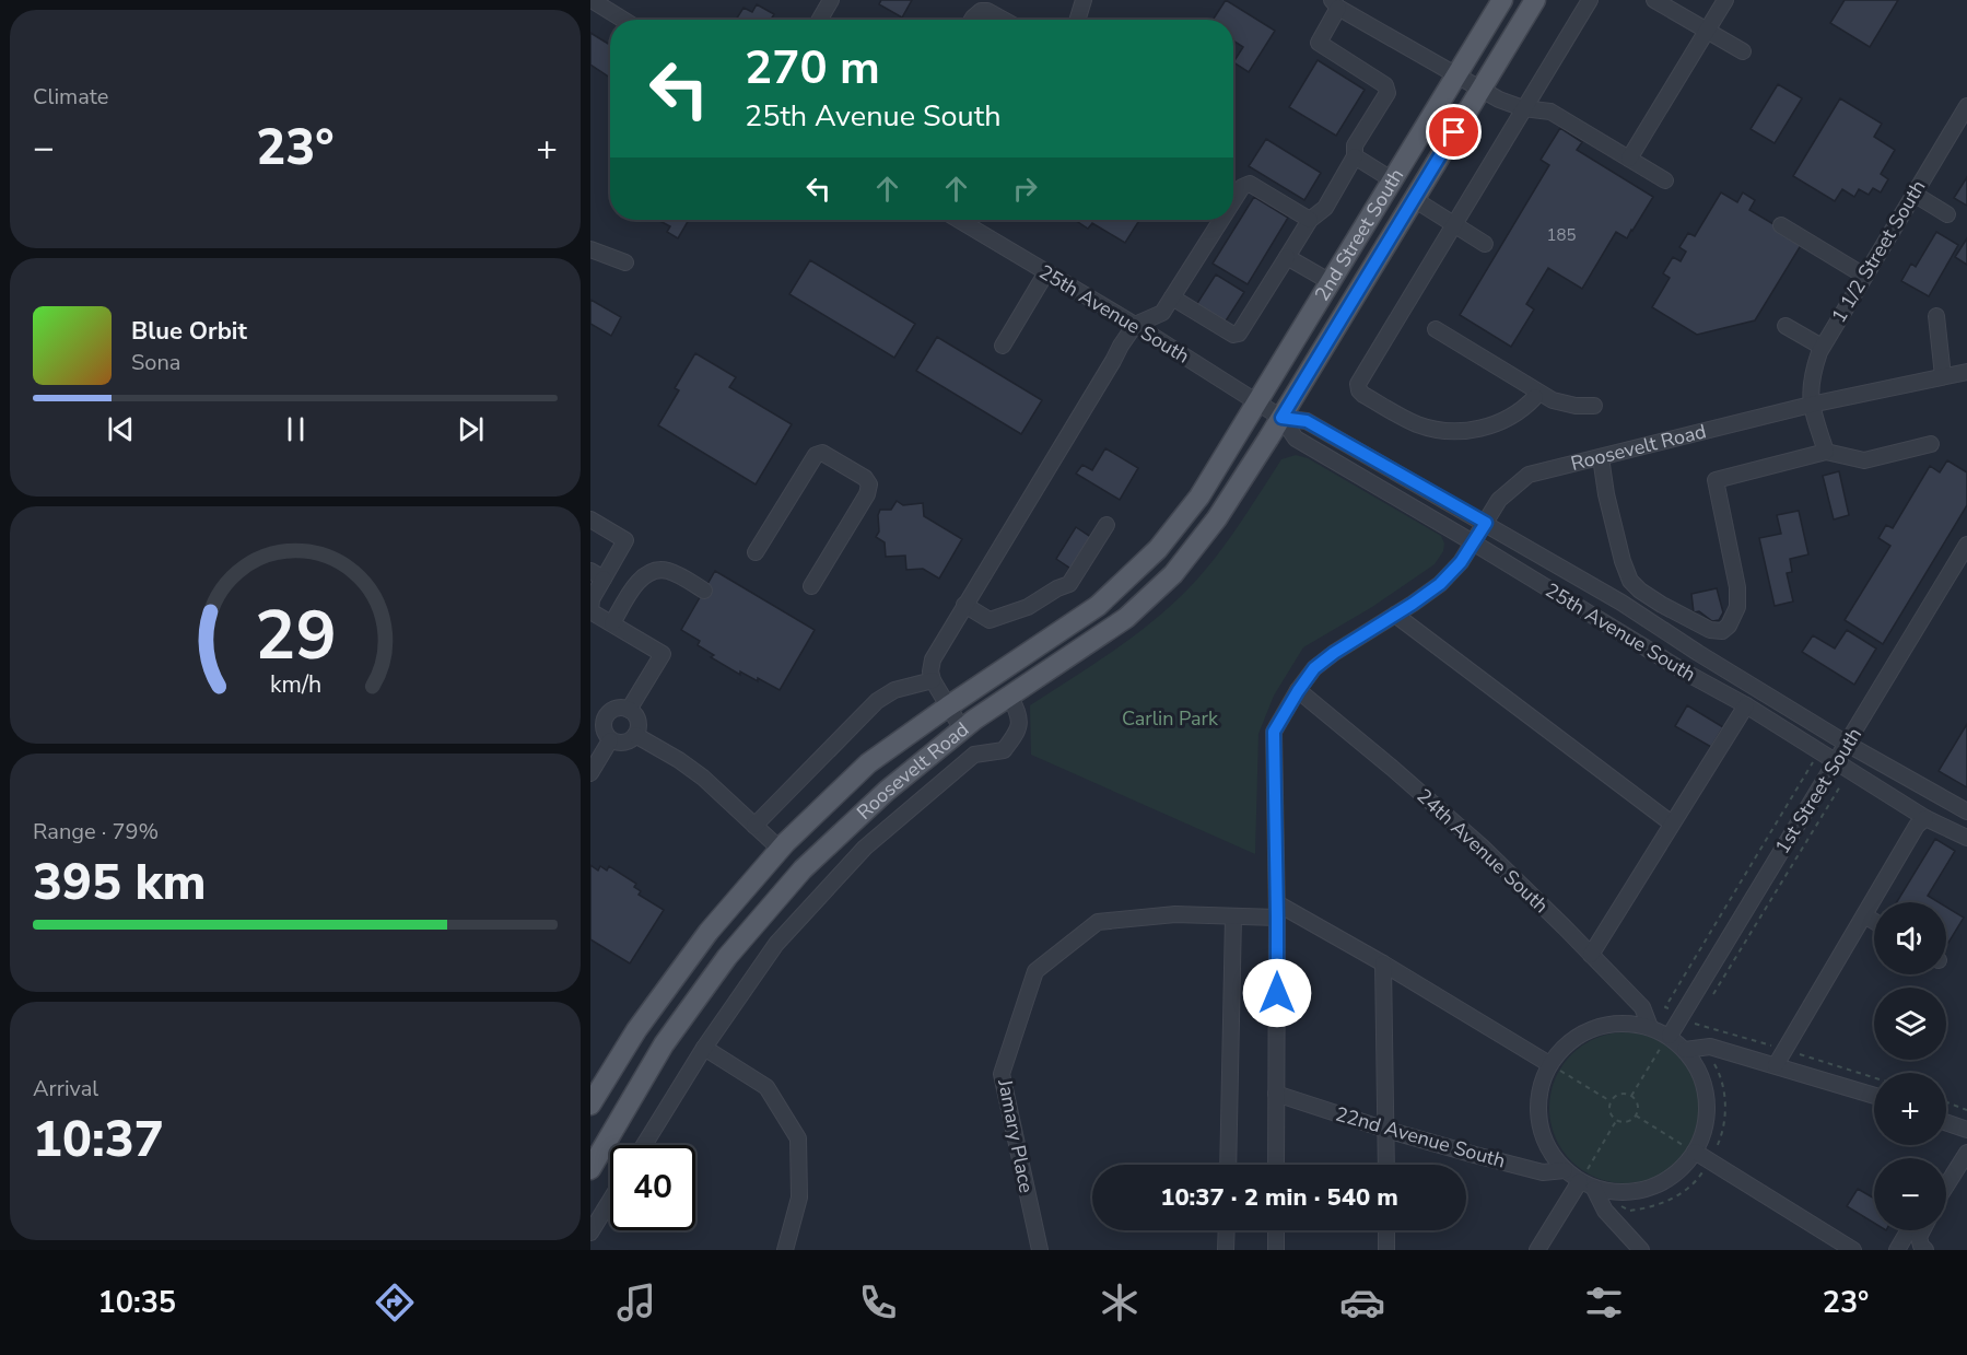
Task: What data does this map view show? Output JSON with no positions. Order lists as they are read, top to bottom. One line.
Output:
{"streets":{"main road":["2nd Street South","Roosevelt Road"],"street":["1 1/2 Street South","25th Avenue South","1st Street South","24th Avenue South","Jamary Place","22nd Avenue South"]},"crossings":[["2nd Street South","25th Avenue South"],["2nd Street South","Roosevelt Road"],["1 1/2 Street South","Roosevelt Road"],["25th Avenue South","Roosevelt Road"],["25th Avenue South","1st Street South"],["Roosevelt Road","24th Avenue South"],["Roosevelt Road","Jamary Place"],["Roosevelt Road","22nd Avenue South"]],"parks":["Carlin Park"],"house_numbers":["185"],"page":{"tile":["Climate",["Range · 79%","395 km"],["Arrival","10:37"]],"turn":["270 m","25th Avenue South"],"heat":["−","23°","+"],"song":["Blue Orbit","Sona"],"map_buttons":["+","−"],"limit":"40","trip":"10:37 · 2 min · 540 m","tabs":["10:35","23°"],"gauge":["29","km/h"]}}
